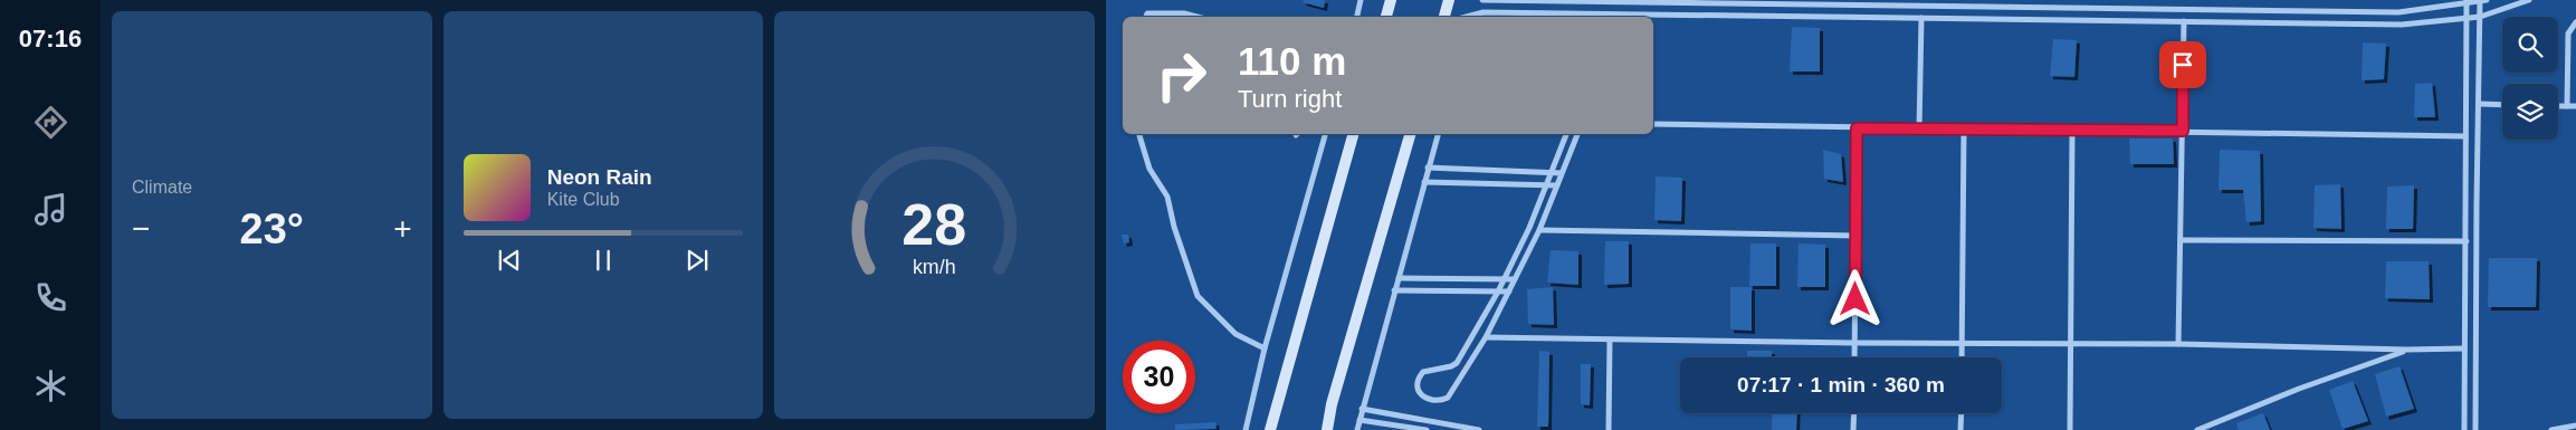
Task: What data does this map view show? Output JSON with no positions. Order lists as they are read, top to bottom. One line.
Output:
{"page":{"tabs":"07:16","tile":"Climate","turn":["110 m","Turn right"],"song":["Neon Rain","Kite Club"],"heat":["−","23°","+"],"limit":"30","trip":"07:17 · 1 min · 360 m","gauge":["28","km/h"]}}
